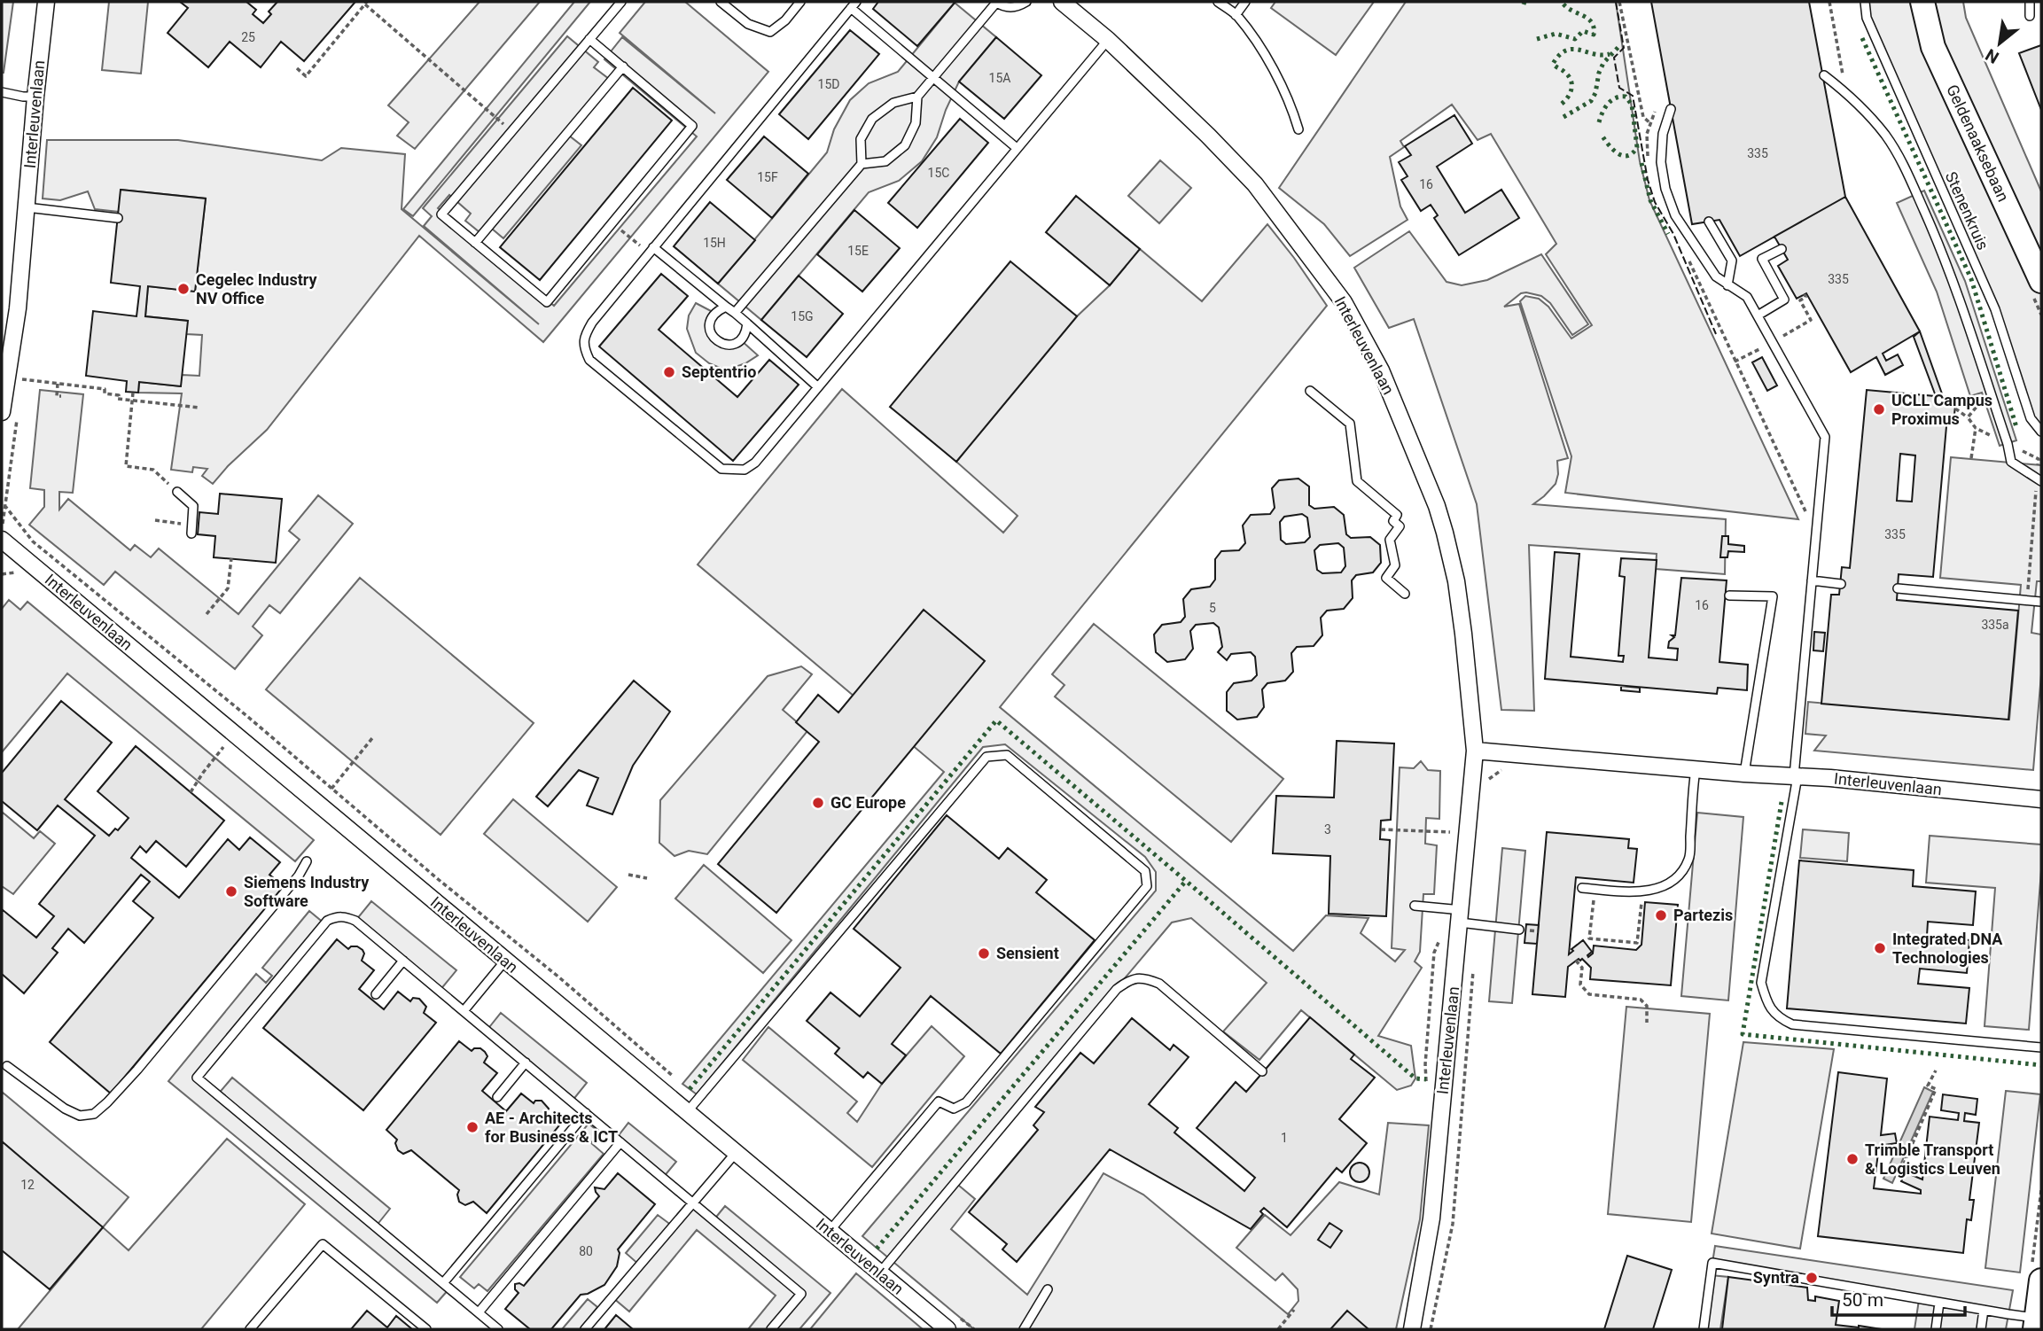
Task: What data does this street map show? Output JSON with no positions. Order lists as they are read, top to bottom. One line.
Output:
{"streets":{"street":["Interleuvenlaan","Geldenaaksebaan"],"lane":["Stenenkruis"]},"places":["Cegelec Industry NV Office","Septentrio","UCLL Campus Proximus","GC Europe","Siemens Industry Software","Partezis","Integrated DNA Technologies","Sensient","AE - Architects for Business & ICT","Trimble Transport & Logistics Leuven","Syntra"],"house_numbers":["25","15A","15D","335","15C","15F","16","15H","15E","335","15G","335","16","5","335a","3","1","12","80"],"scale_bar":"50 m","north":"bottom left"}
